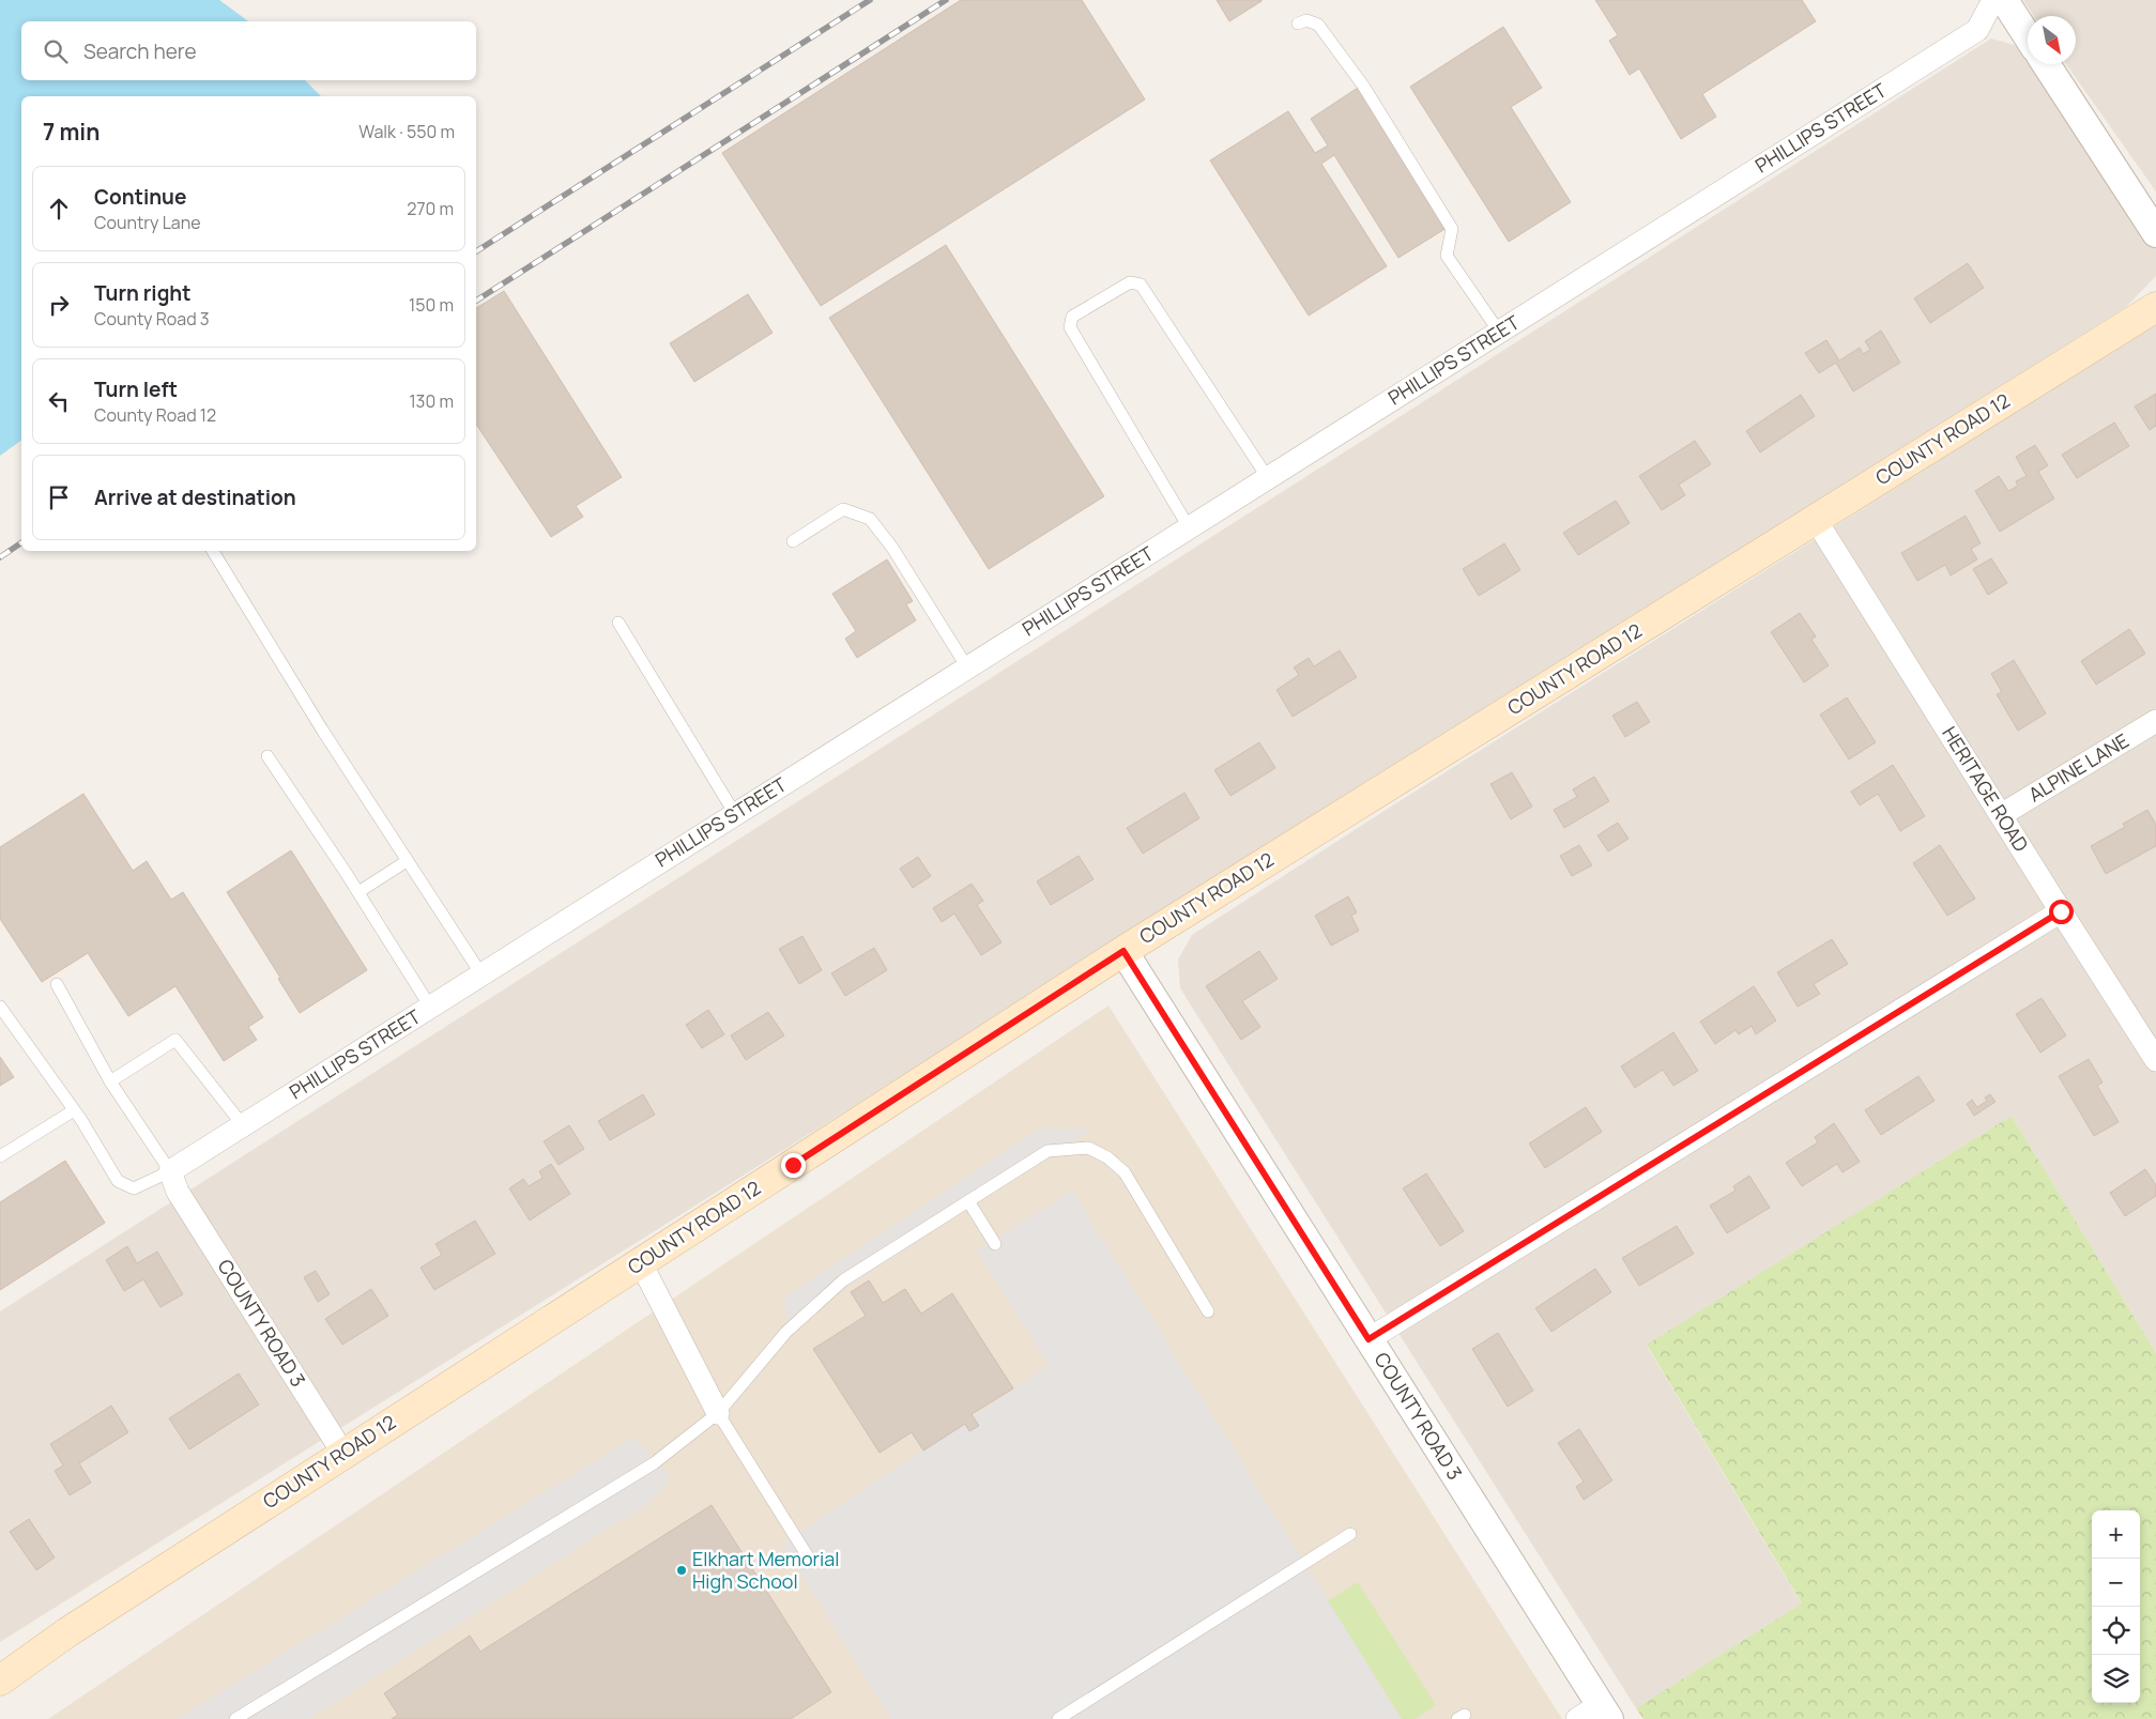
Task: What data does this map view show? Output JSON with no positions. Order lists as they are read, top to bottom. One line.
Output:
{"streets":{"main road":["COUNTY ROAD 12"],"street":["PHILLIPS STREET","ALPINE LANE","HERITAGE ROAD","COUNTY ROAD 3"]},"crossings":[["PHILLIPS STREET","COUNTY ROAD 3"],["COUNTY ROAD 12","HERITAGE ROAD"],["COUNTY ROAD 12","COUNTY ROAD 3"],["ALPINE LANE","HERITAGE ROAD"]],"places":["Elkhart Memorial High School"],"north":"bottom right","page":{"search":"Search here","heading":["7 min","Walk · 550 m"],"list":[["Continue","Country Lane","270 m"],["Turn right","County Road 3","150 m"],["Turn left","County Road 12","130 m"],"Arrive at destination"],"map_buttons":["+","−"]}}
